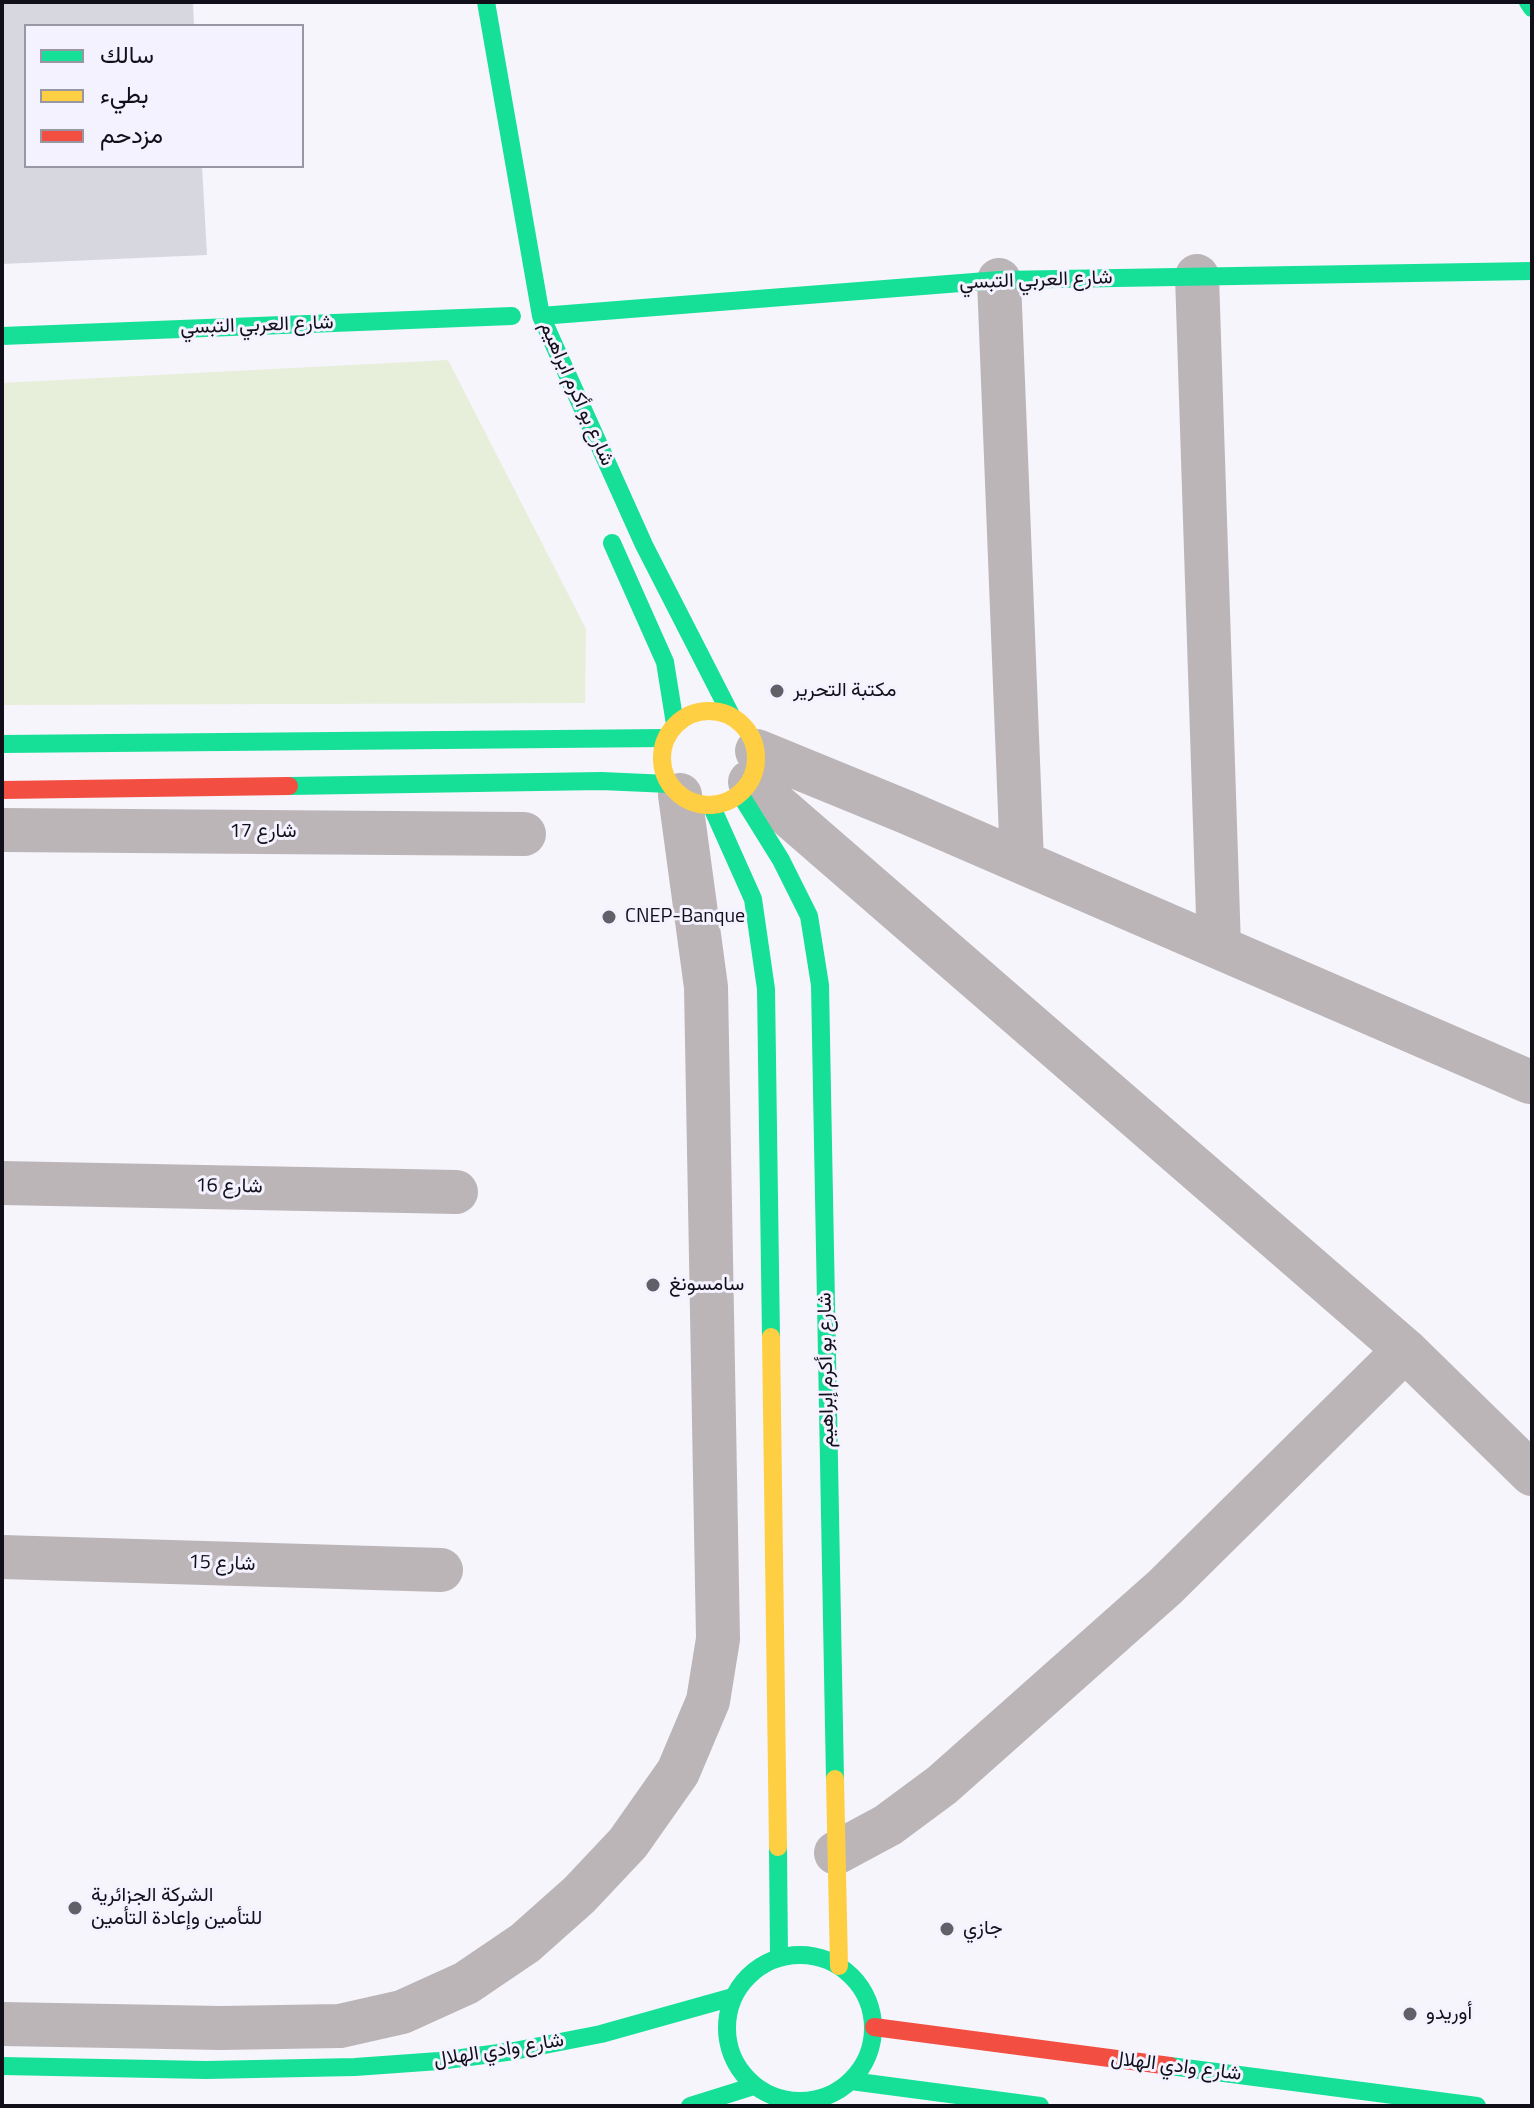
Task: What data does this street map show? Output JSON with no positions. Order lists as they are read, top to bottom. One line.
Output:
{"streets":{"main road":["شارع العربي التبسي","شارع بو أكرم ابراهيم","شارع بو أكرم إبراهيم","شارع وادي الهلال"],"street":["شارع 17","شارع 16","شارع 15"]},"crossings":[["شارع العربي التبسي","شارع بو أكرم ابراهيم"],["شارع بو أكرم ابراهيم","شارع بو أكرم إبراهيم"],["شارع بو أكرم ابراهيم","شارع وادي الهلال"],["شارع بو أكرم إبراهيم","شارع وادي الهلال"]],"places":["مكتبة التحرير","CNEP-Banque","سامسونغ","الشركة الجزائرية للتأمين وإعادة التأمين","جازي","أوريدو"],"legend":["سالك","بطيء","مزدحم"]}
